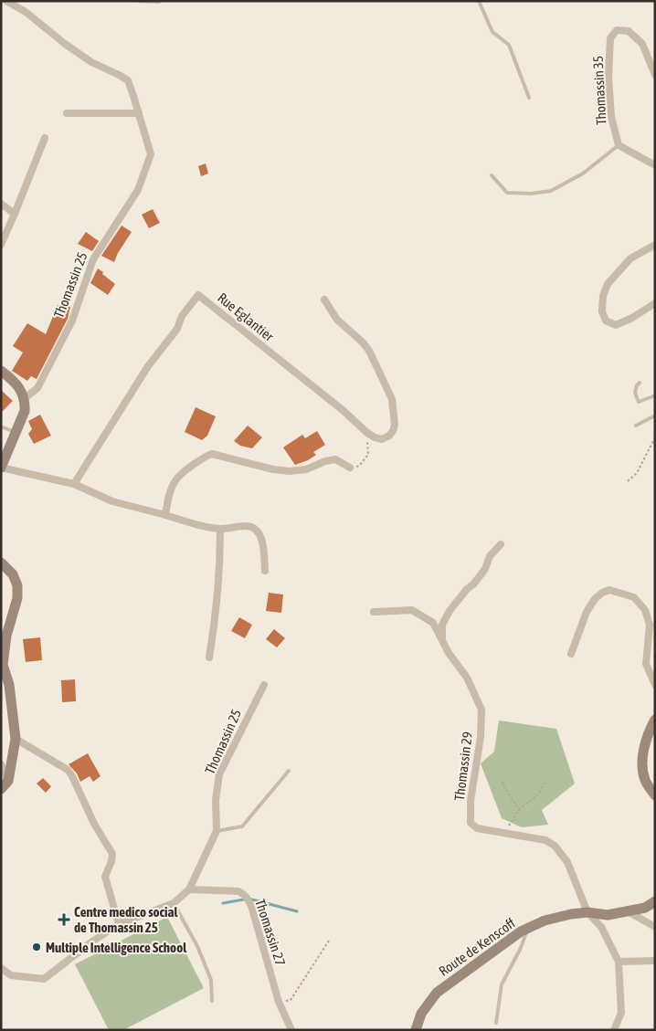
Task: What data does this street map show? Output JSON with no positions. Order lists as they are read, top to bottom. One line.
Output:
{"streets":{"main road":["Route de Kenscoff"],"street":["Thomassin 35","Thomassin 25","Rue Eglantier","Thomassin 29","Thomassin 27"]},"crossings":[["Thomassin 25","Thomassin 27"],["Thomassin 29","Route de Kenscoff"]],"places":{"health":["Centre medico social de Thomassin 25"],"other":["Multiple Intelligence School"]}}
